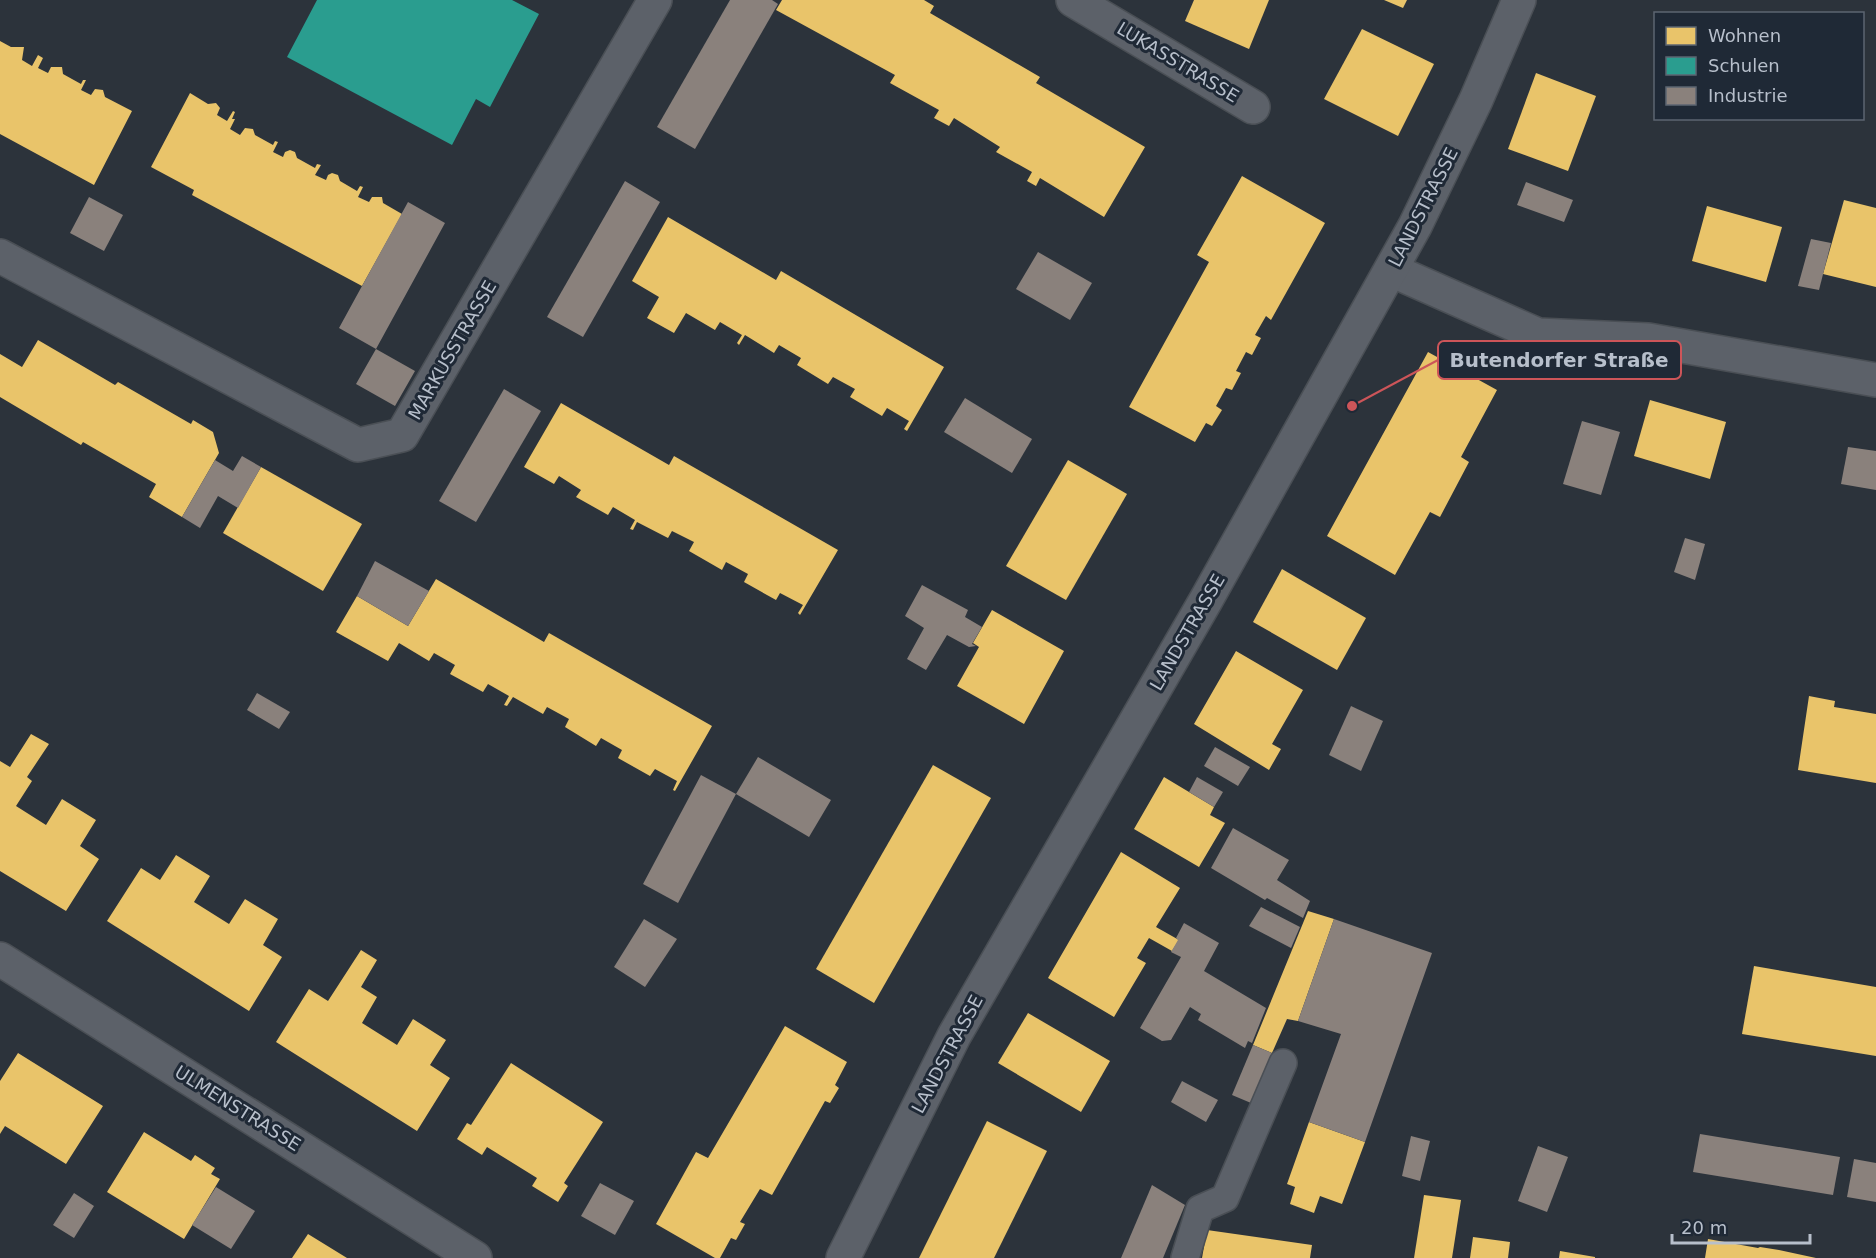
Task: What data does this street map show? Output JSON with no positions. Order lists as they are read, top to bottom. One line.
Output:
{"streets":{"street":["LUKASSTRASSE","LANDSTRASSE","MARKUSSTRASSE","ULMENSTRASSE"]},"places":["Butendorfer Straße"],"legend":["Wohnen","Schulen","Industrie"],"scale_bar":"20 m"}
